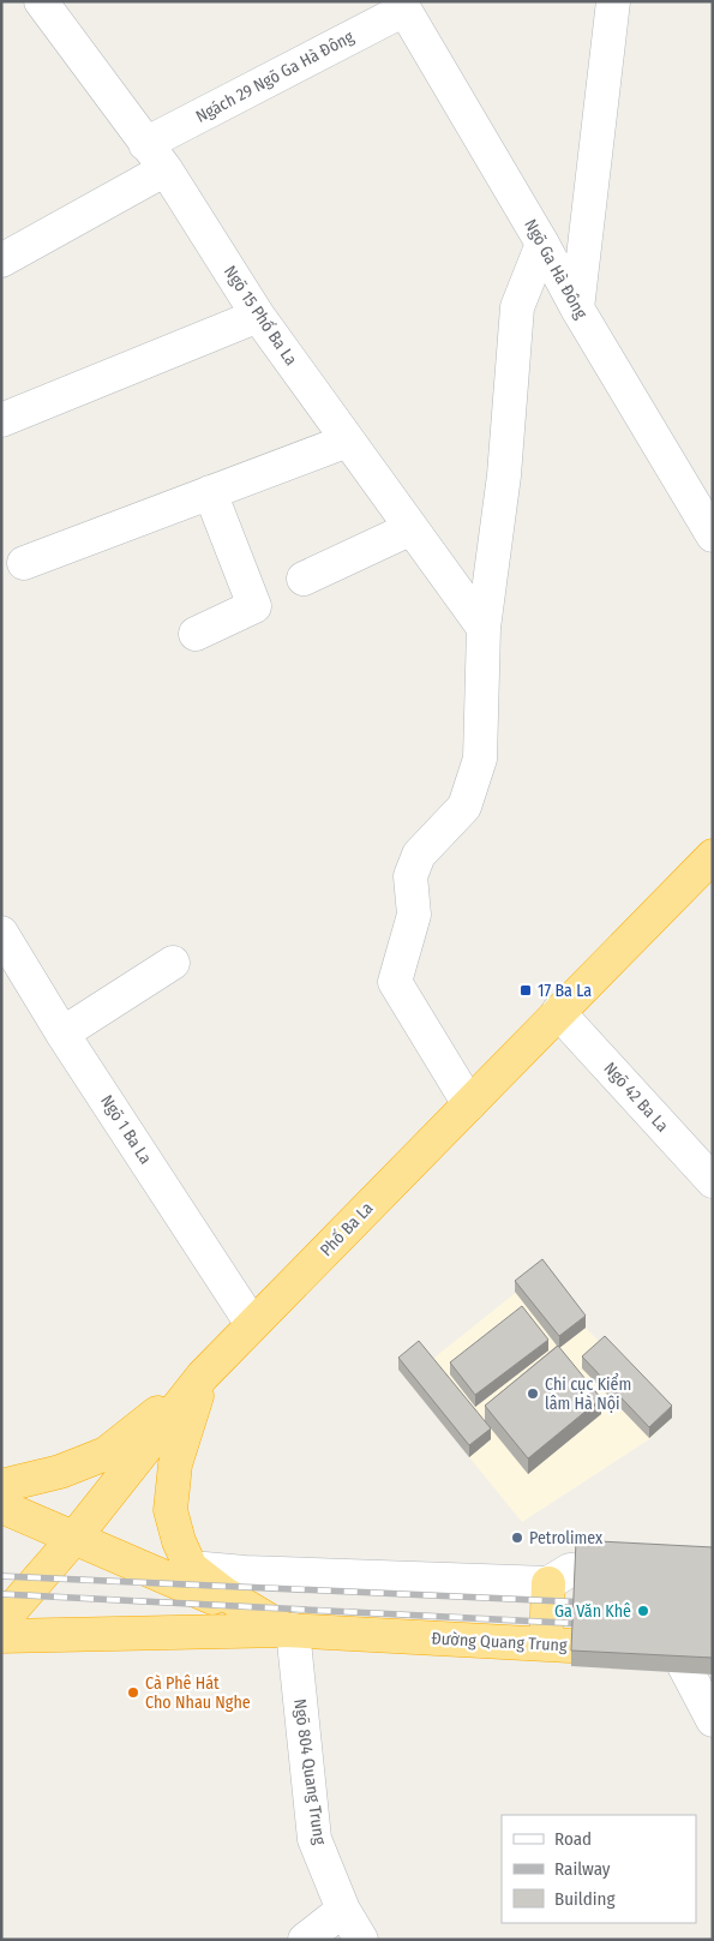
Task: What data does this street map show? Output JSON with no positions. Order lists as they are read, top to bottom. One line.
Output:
{"streets":{"highway":["Phố Ba La","Đường Quang Trung"],"street":["Ngách 29 Ngõ Ga Hà Đông","Ngõ Ga Hà Đông","Ngõ 15 Phố Ba La","Ngõ 42 Ba La","Ngõ 1 Ba La","Ngõ 804 Quang Trung"]},"crossings":[["Ngách 29 Ngõ Ga Hà Đông","Ngõ Ga Hà Đông"],["Ngách 29 Ngõ Ga Hà Đông","Ngõ 15 Phố Ba La"],["Ngõ 42 Ba La","Phố Ba La"],["Ngõ 1 Ba La","Phố Ba La"],["Phố Ba La","Đường Quang Trung"],["Đường Quang Trung","Ngõ 804 Quang Trung"]],"places":{"transit":["17 Ba La"],"other":["Chi cục Kiểm lâm Hà Nội","Petrolimex","Ga Văn Khê","Cà Phê Hát Cho Nhau Nghe"]},"legend":["Road","Railway","Building"]}
